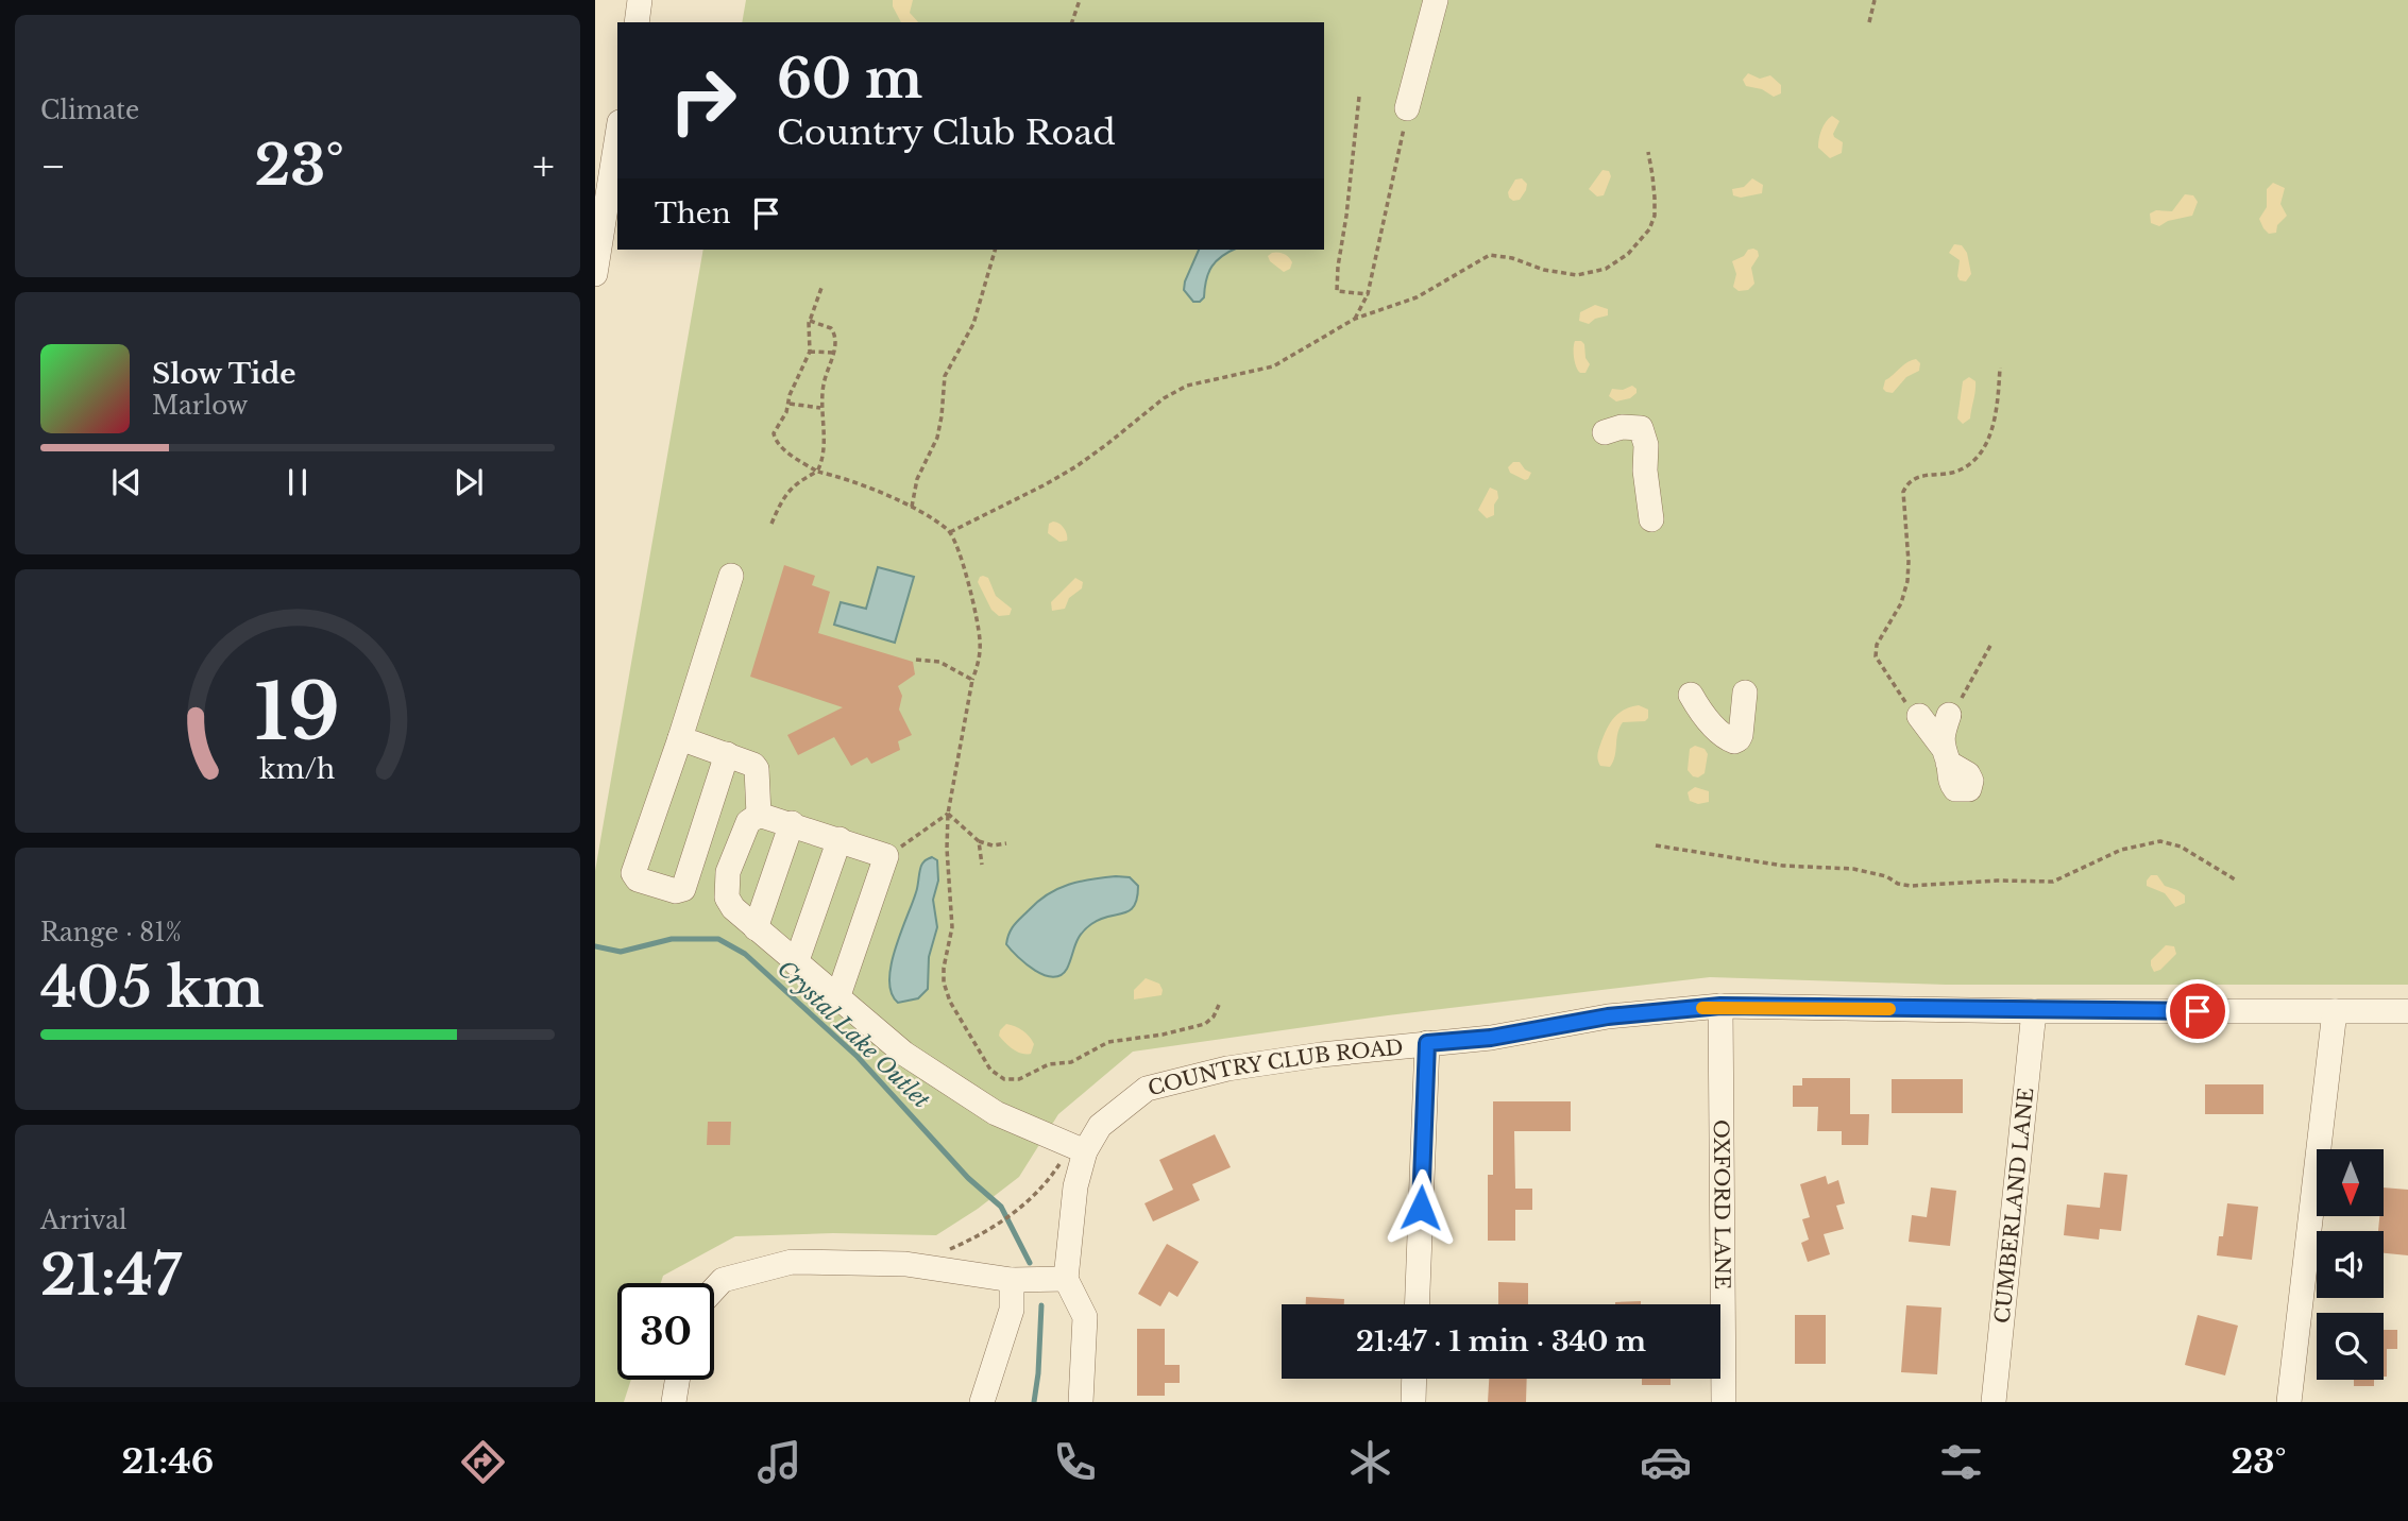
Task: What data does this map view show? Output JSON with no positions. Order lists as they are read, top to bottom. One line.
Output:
{"streets":{"street":["COUNTRY CLUB ROAD","OXFORD LANE","CUMBERLAND LANE"]},"crossings":[["COUNTRY CLUB ROAD","OXFORD LANE"],["COUNTRY CLUB ROAD","CUMBERLAND LANE"]],"water":["Crystal Lake Outlet"],"north":"bottom","page":{"tile":["Climate",["Range · 81%","405 km"],["Arrival","21:47"]],"turn":["60 m","Country Club Road"],"heat":["−","23°","+"],"then":"Then","song":["Slow Tide","Marlow"],"limit":"30","trip":"21:47 · 1 min · 340 m","tabs":["21:46","23°"],"gauge":["19","km/h"]}}
